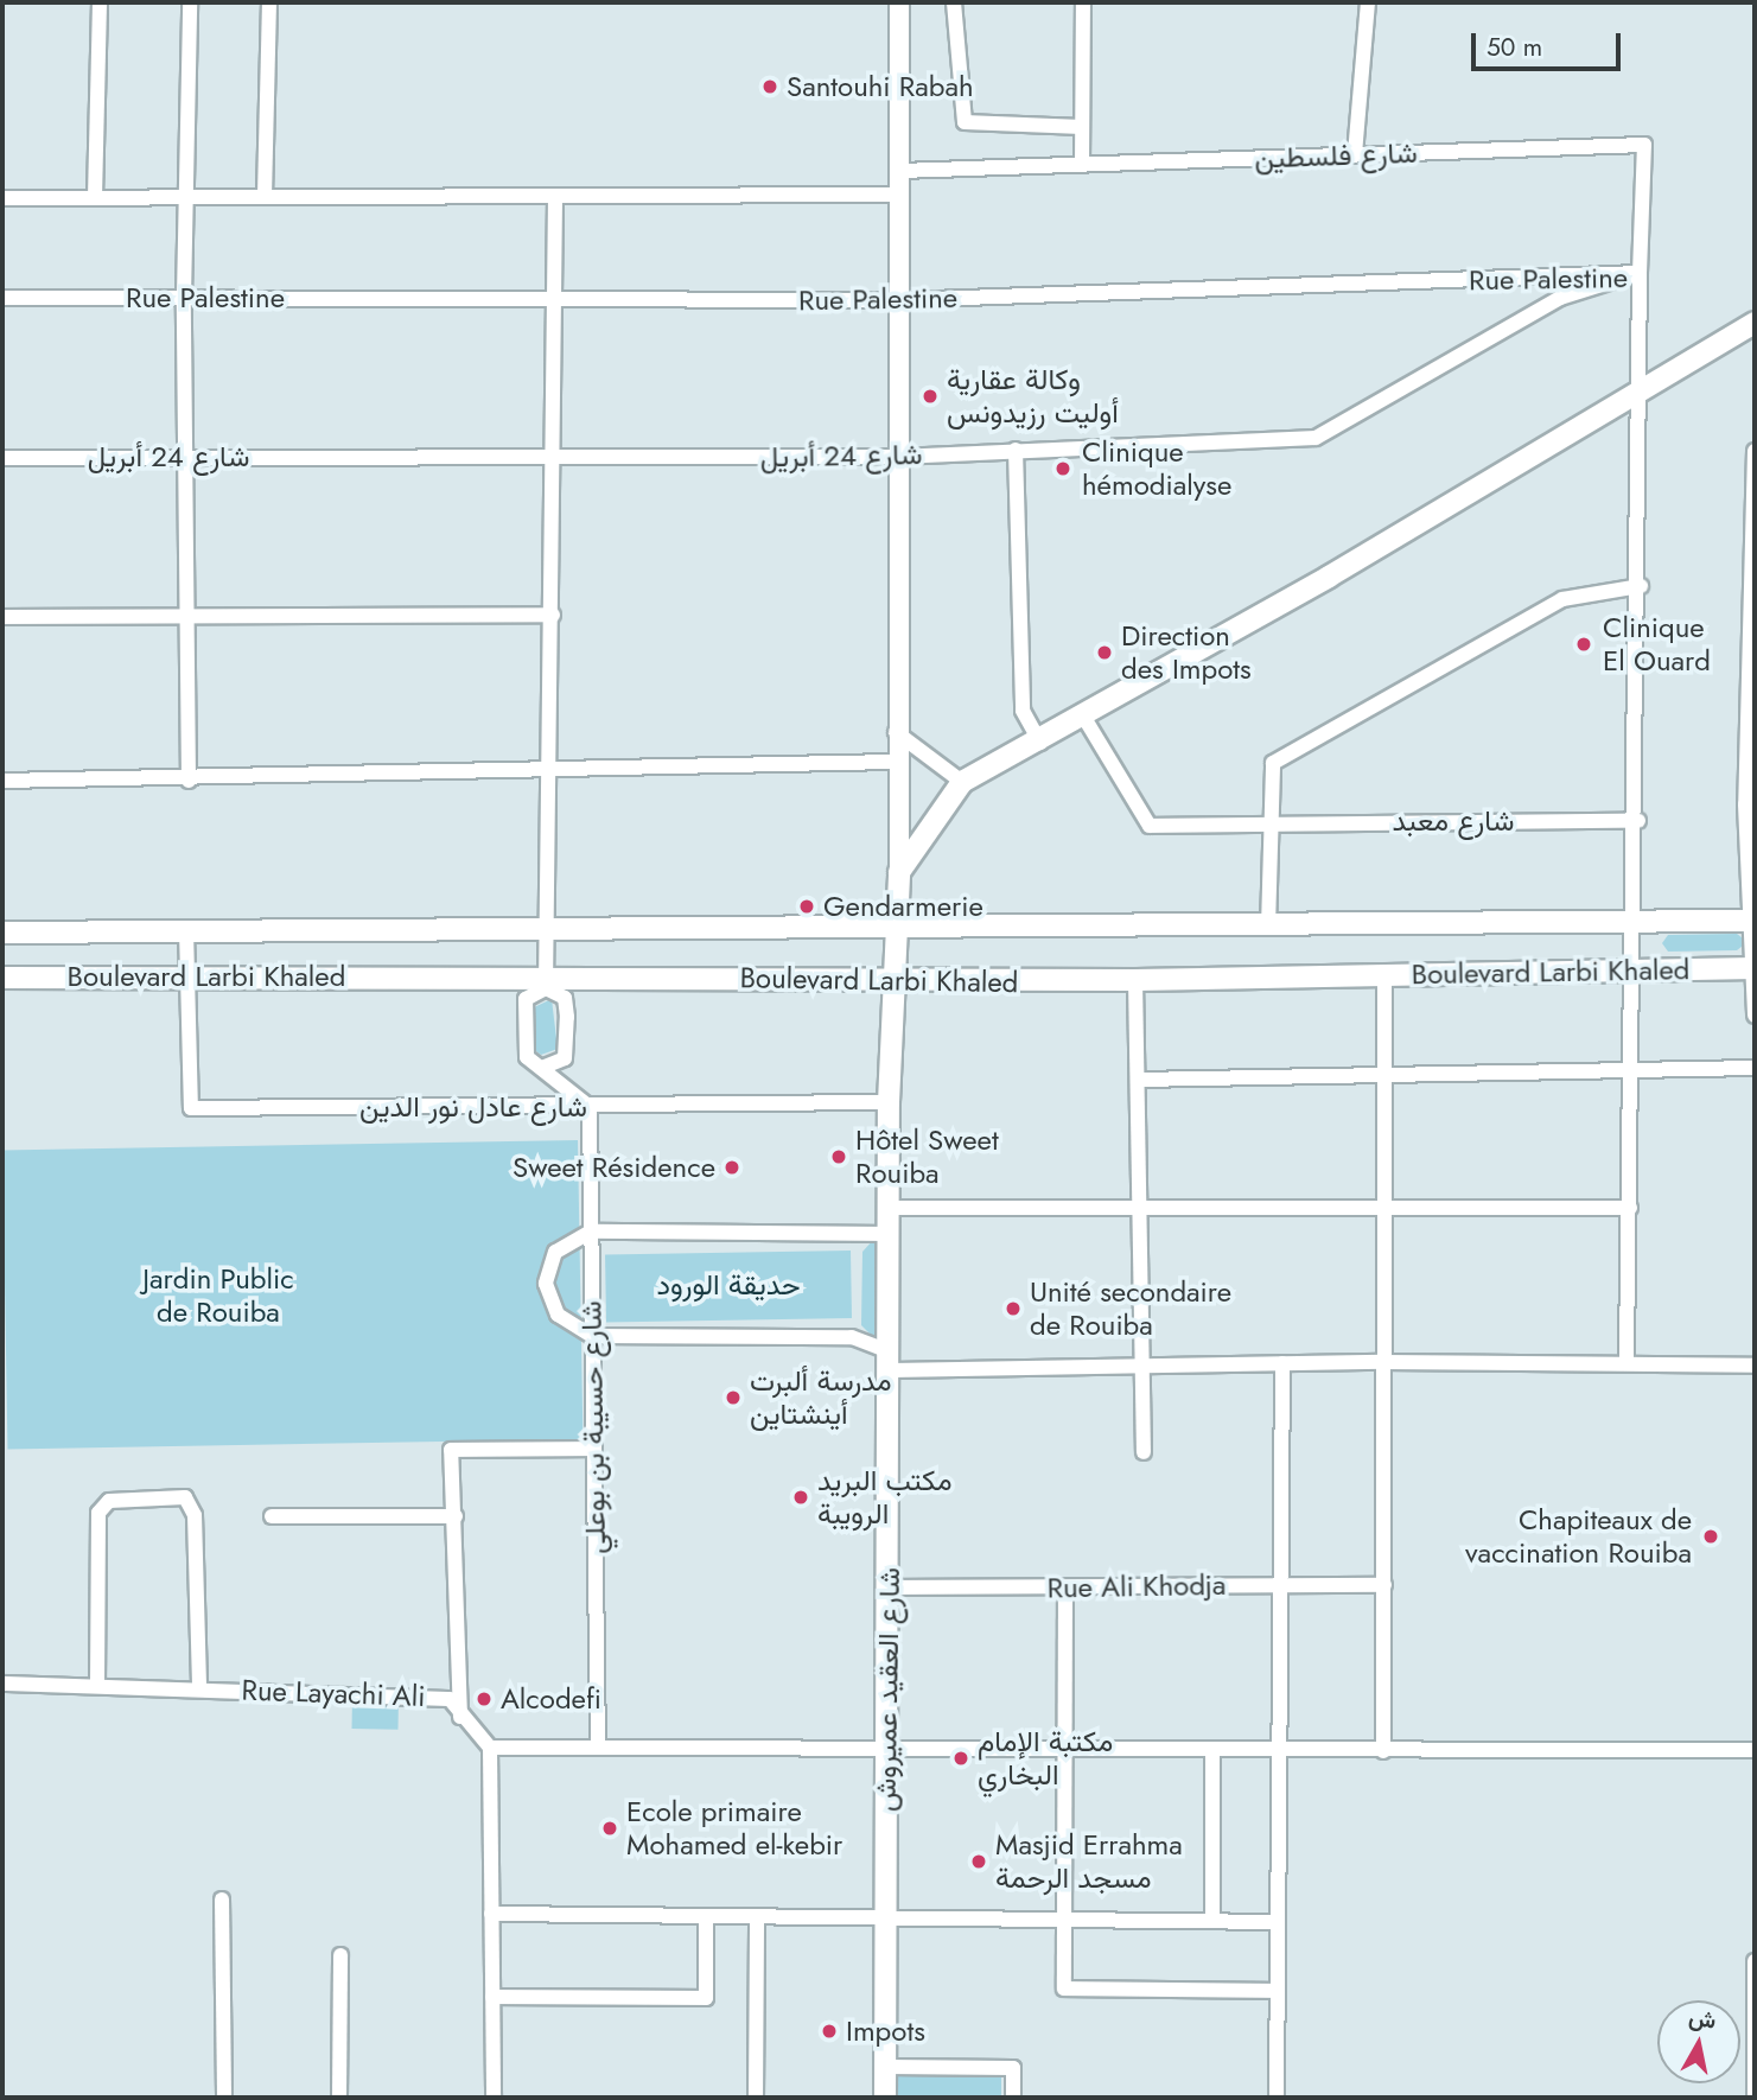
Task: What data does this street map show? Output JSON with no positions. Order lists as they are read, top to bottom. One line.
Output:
{"streets":{"main road":["Boulevard Larbi Khaled","شارع العقيد عميروش"],"street":["شارع فلسطين","Rue Palestine","شارع 24 أبريل","شارع معبد","شارع عادل نور الدين","شارع حسيبة بن بوعلي","Rue Ali Khodja","Rue Layachi Ali"]},"crossings":[["شارع فلسطين","Rue Palestine"],["شارع فلسطين","شارع 24 أبريل"],["Rue Palestine","شارع 24 أبريل"],["Rue Palestine","شارع معبد"],["Rue Palestine","Boulevard Larbi Khaled"],["Boulevard Larbi Khaled","شارع عادل نور الدين"],["Boulevard Larbi Khaled","شارع العقيد عميروش"],["شارع عادل نور الدين","شارع حسيبة بن بوعلي"],["شارع عادل نور الدين","شارع العقيد عميروش"],["Rue Ali Khodja","شارع العقيد عميروش"]],"parks":["Jardin Public de Rouiba","حديقة الورود"],"places":["Santouhi Rabah","وكالة عقارية أوليت رزيدونس","Clinique hémodialyse","Clinique El Ouard","Direction des Impots","Gendarmerie","Hôtel Sweet Rouiba","Sweet Résidence","Unité secondaire de Rouiba","مدرسة ألبرت أينشتاين","مكتب البريد الرويبة","Chapiteaux de vaccination Rouiba","Alcodefi","مكتبة الإمام البخاري","Ecole primaire Mohamed el-kebir","Masjid Errahma مسجد الرحمة","Impots"],"scale_bar":"50 m","north":"top"}
